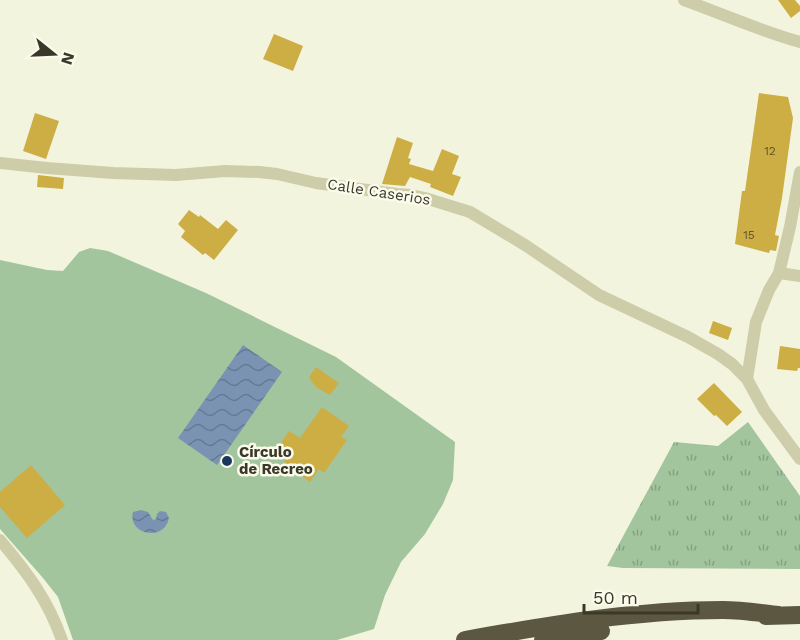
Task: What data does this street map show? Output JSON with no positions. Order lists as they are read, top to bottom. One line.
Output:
{"streets":{"street":["Calle Caserios"]},"places":["Círculo de Recreo"],"house_numbers":["12","15"],"scale_bar":"50 m","north":"right"}
